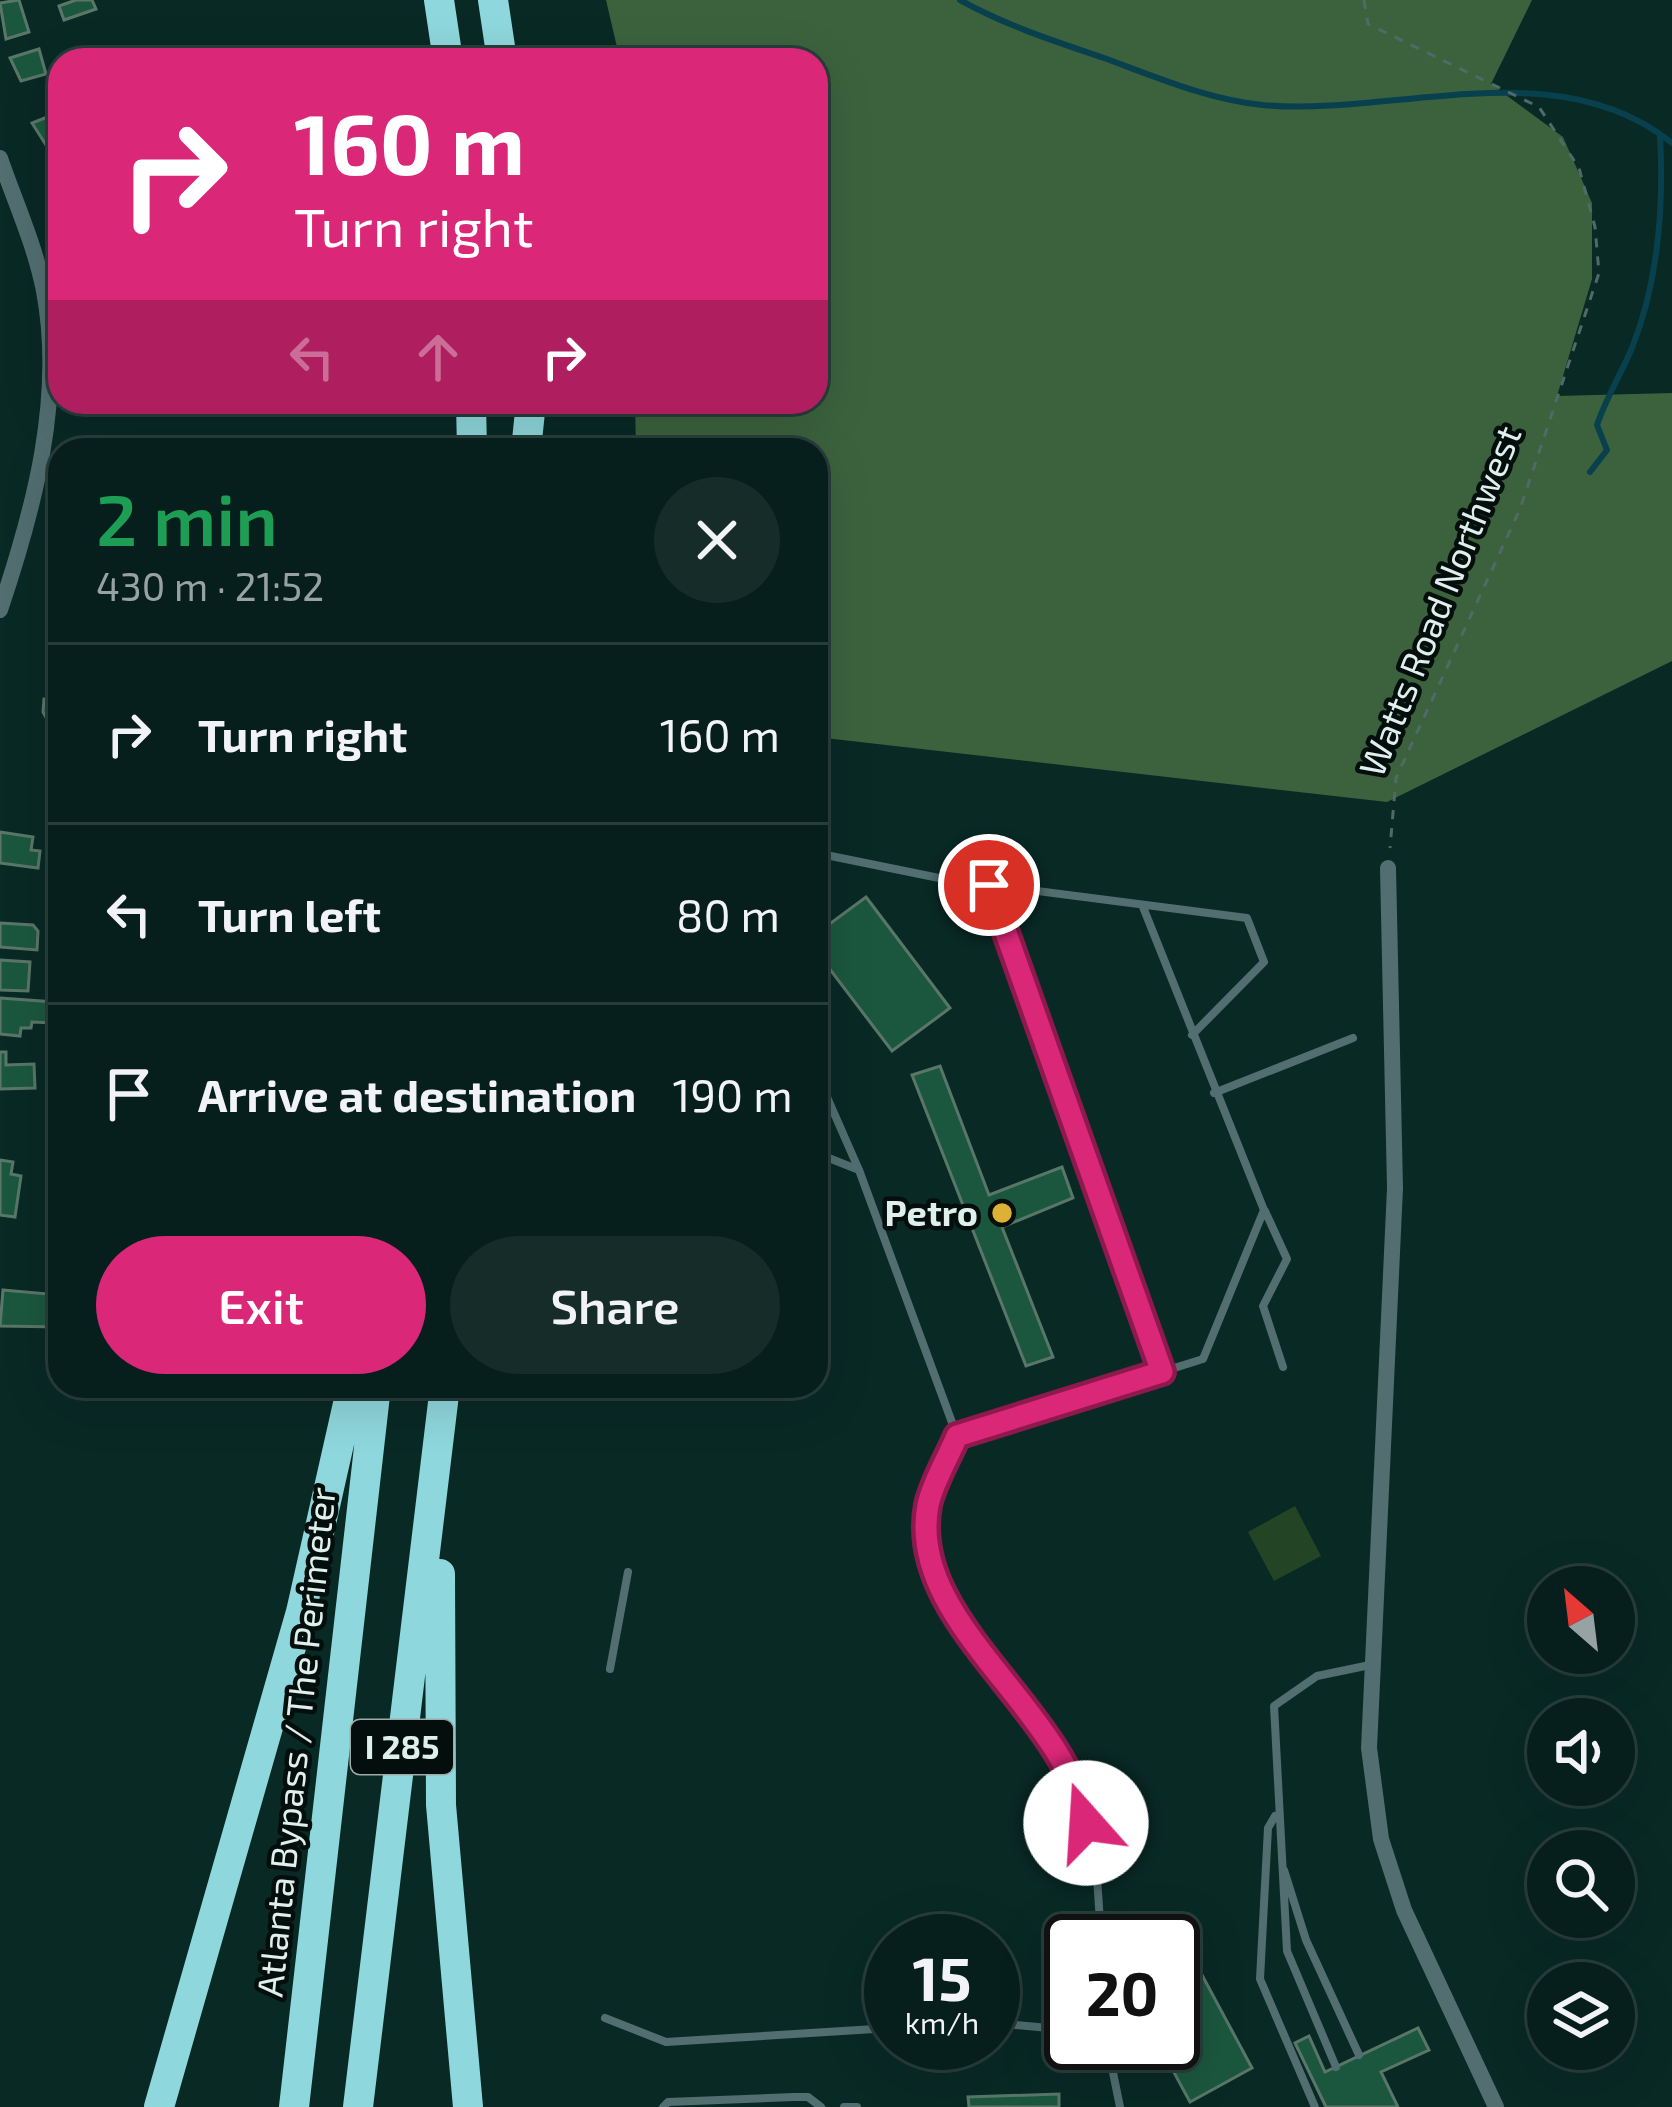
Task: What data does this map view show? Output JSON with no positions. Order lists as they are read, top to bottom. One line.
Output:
{"streets":{"highway":["Atlanta Bypass / The Perimeter","I 285"],"path":["Watts Road Northwest"]},"places":["Petro"],"north":"top left","page":{"turn":["160 m","Turn right"],"heading":["2 min","430 m · 21:52"],"list":[{"name":"Turn right","value":"160 m"},{"name":"Turn left","value":"80 m"},{"name":"Arrive at destination","value":"190 m"}],"buttons":["Exit","Share"],"speed":"15 km/h","limit":"20"}}
